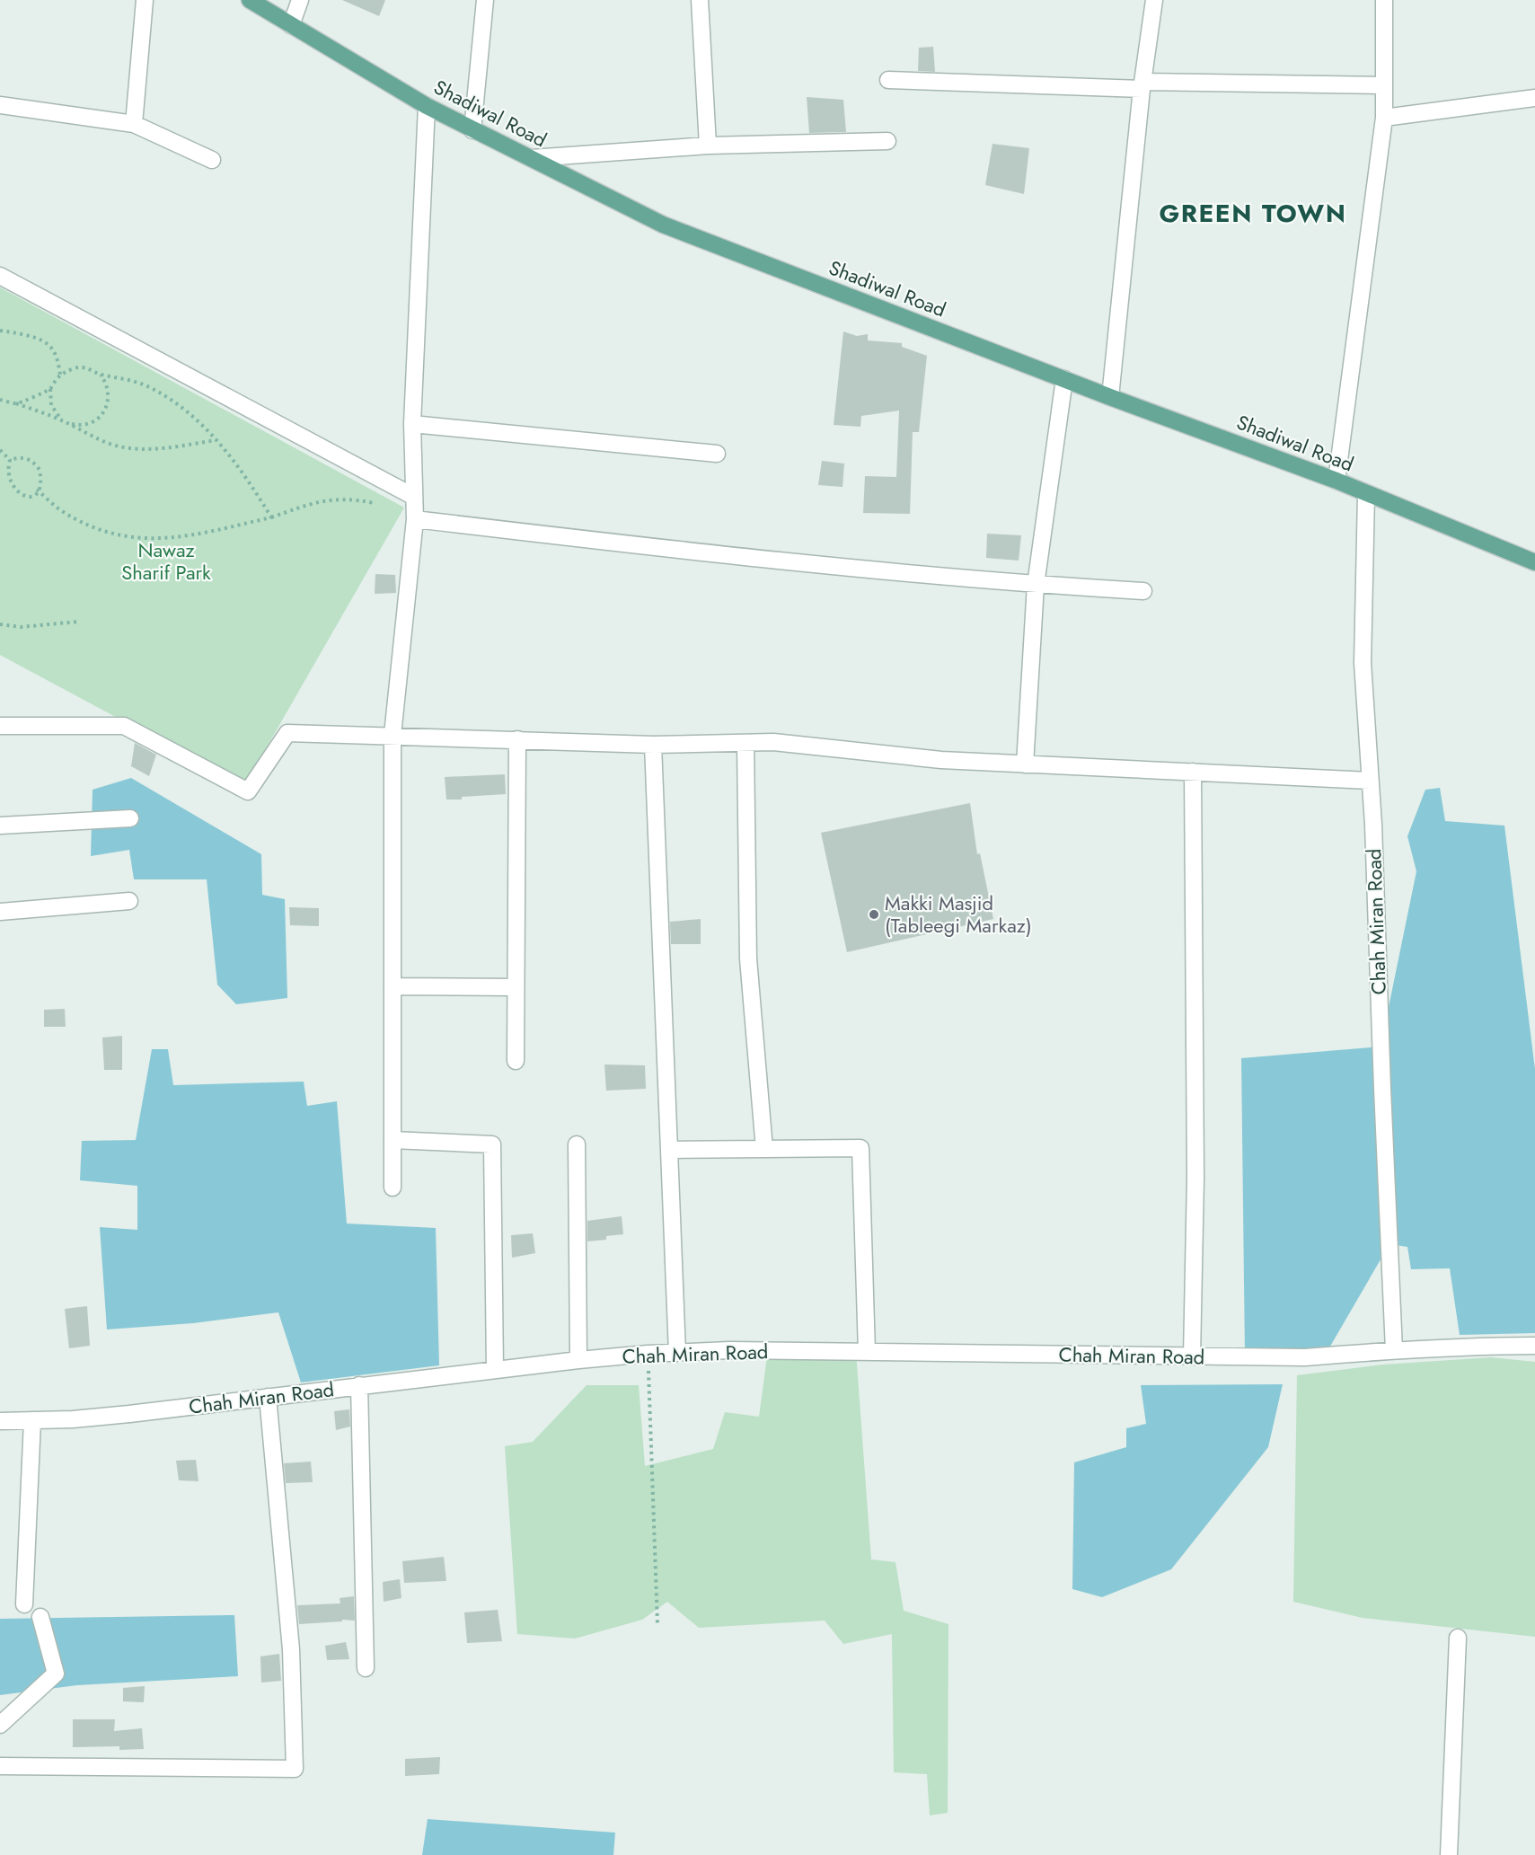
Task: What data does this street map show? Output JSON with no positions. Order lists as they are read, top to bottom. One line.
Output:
{"streets":{"main road":["Shadiwal Road"],"street":["Chah Miran Road"]},"crossings":[["Shadiwal Road","Chah Miran Road"]],"districts":["GREEN TOWN"],"parks":["Nawaz Sharif Park"],"places":["Makki Masjid (Tableegi Markaz)"]}
